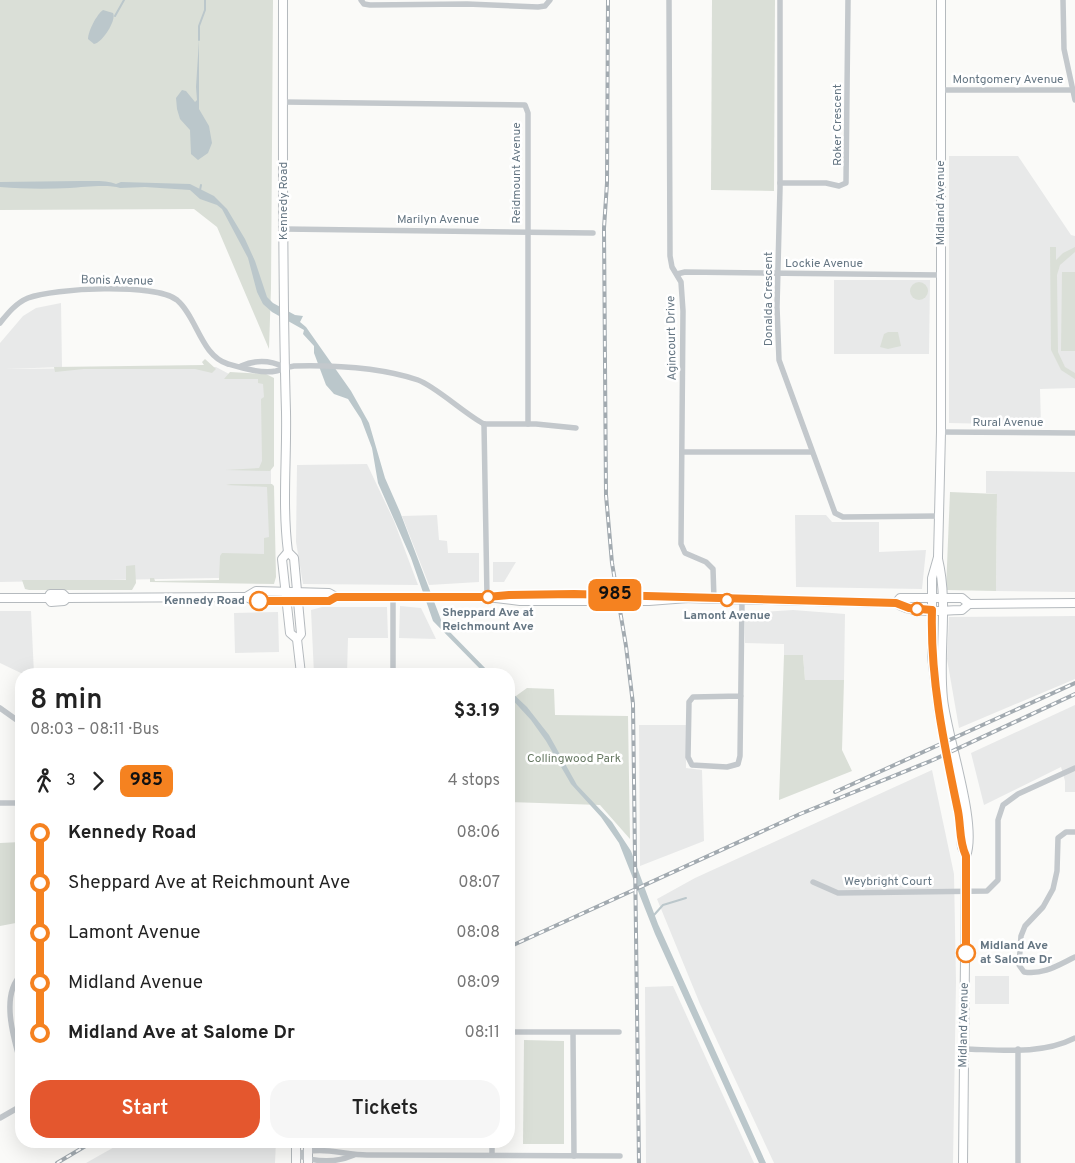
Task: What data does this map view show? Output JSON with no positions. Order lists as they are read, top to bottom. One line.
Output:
{"streets":{"main road":["Kennedy Road","Midland Avenue"],"street":["Montgomery Avenue","Roker Crescent","Reidmount Avenue","Marilyn Avenue","Lockie Avenue","Bonis Avenue","Donalda Crescent","Agincourt Drive","Rural Avenue","Weybright Court"]},"crossings":[["Montgomery Avenue","Midland Avenue"],["Roker Crescent","Donalda Crescent"],["Reidmount Avenue","Kennedy Road"],["Reidmount Avenue","Marilyn Avenue"],["Kennedy Road","Marilyn Avenue"],["Kennedy Road","Bonis Avenue"],["Midland Avenue","Lockie Avenue"],["Midland Avenue","Donalda Crescent"],["Midland Avenue","Rural Avenue"],["Midland Avenue","Weybright Court"],["Lockie Avenue","Donalda Crescent"],["Lockie Avenue","Agincourt Drive"]],"parks":["Collingwood Park"],"places":["Sheppard Ave at Reichmount Ave","Lamont Avenue","Kennedy Road","Midland Ave at Salome Dr"],"lines":["bus line 985"],"page":{"on_map":"985","heading":["8 min","08:03 – 08:11 · Bus","$3.19"],"legs":["3","985","4 stops"],"list":[{"name":"Kennedy Road","value":"08:06"},{"name":"Sheppard Ave at Reichmount Ave","value":"08:07"},{"name":"Lamont Avenue","value":"08:08"},{"name":"Midland Avenue","value":"08:09"},{"name":"Midland Ave at Salome Dr","value":"08:11"}],"buttons":["Start","Tickets"]}}
